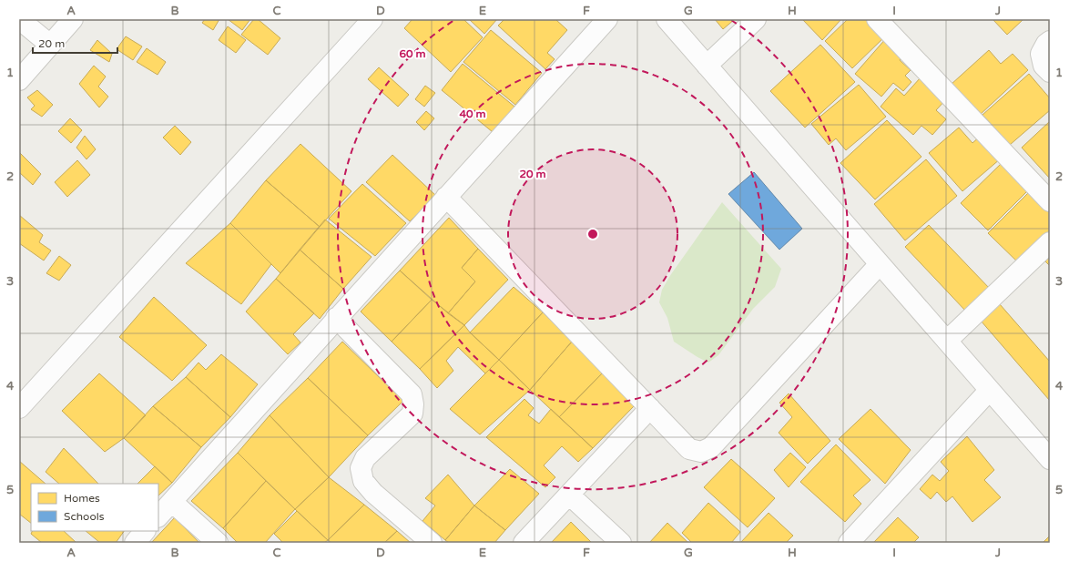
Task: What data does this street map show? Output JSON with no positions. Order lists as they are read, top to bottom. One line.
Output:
{"legend":["Homes","Schools"],"scale_bar":"20 m","grid":{"columns":["A","B","C","D","E","F","G","H","I","J"],"rows":["1","2","3","4","5"]},"rings":["60 m","40 m","20 m"]}
